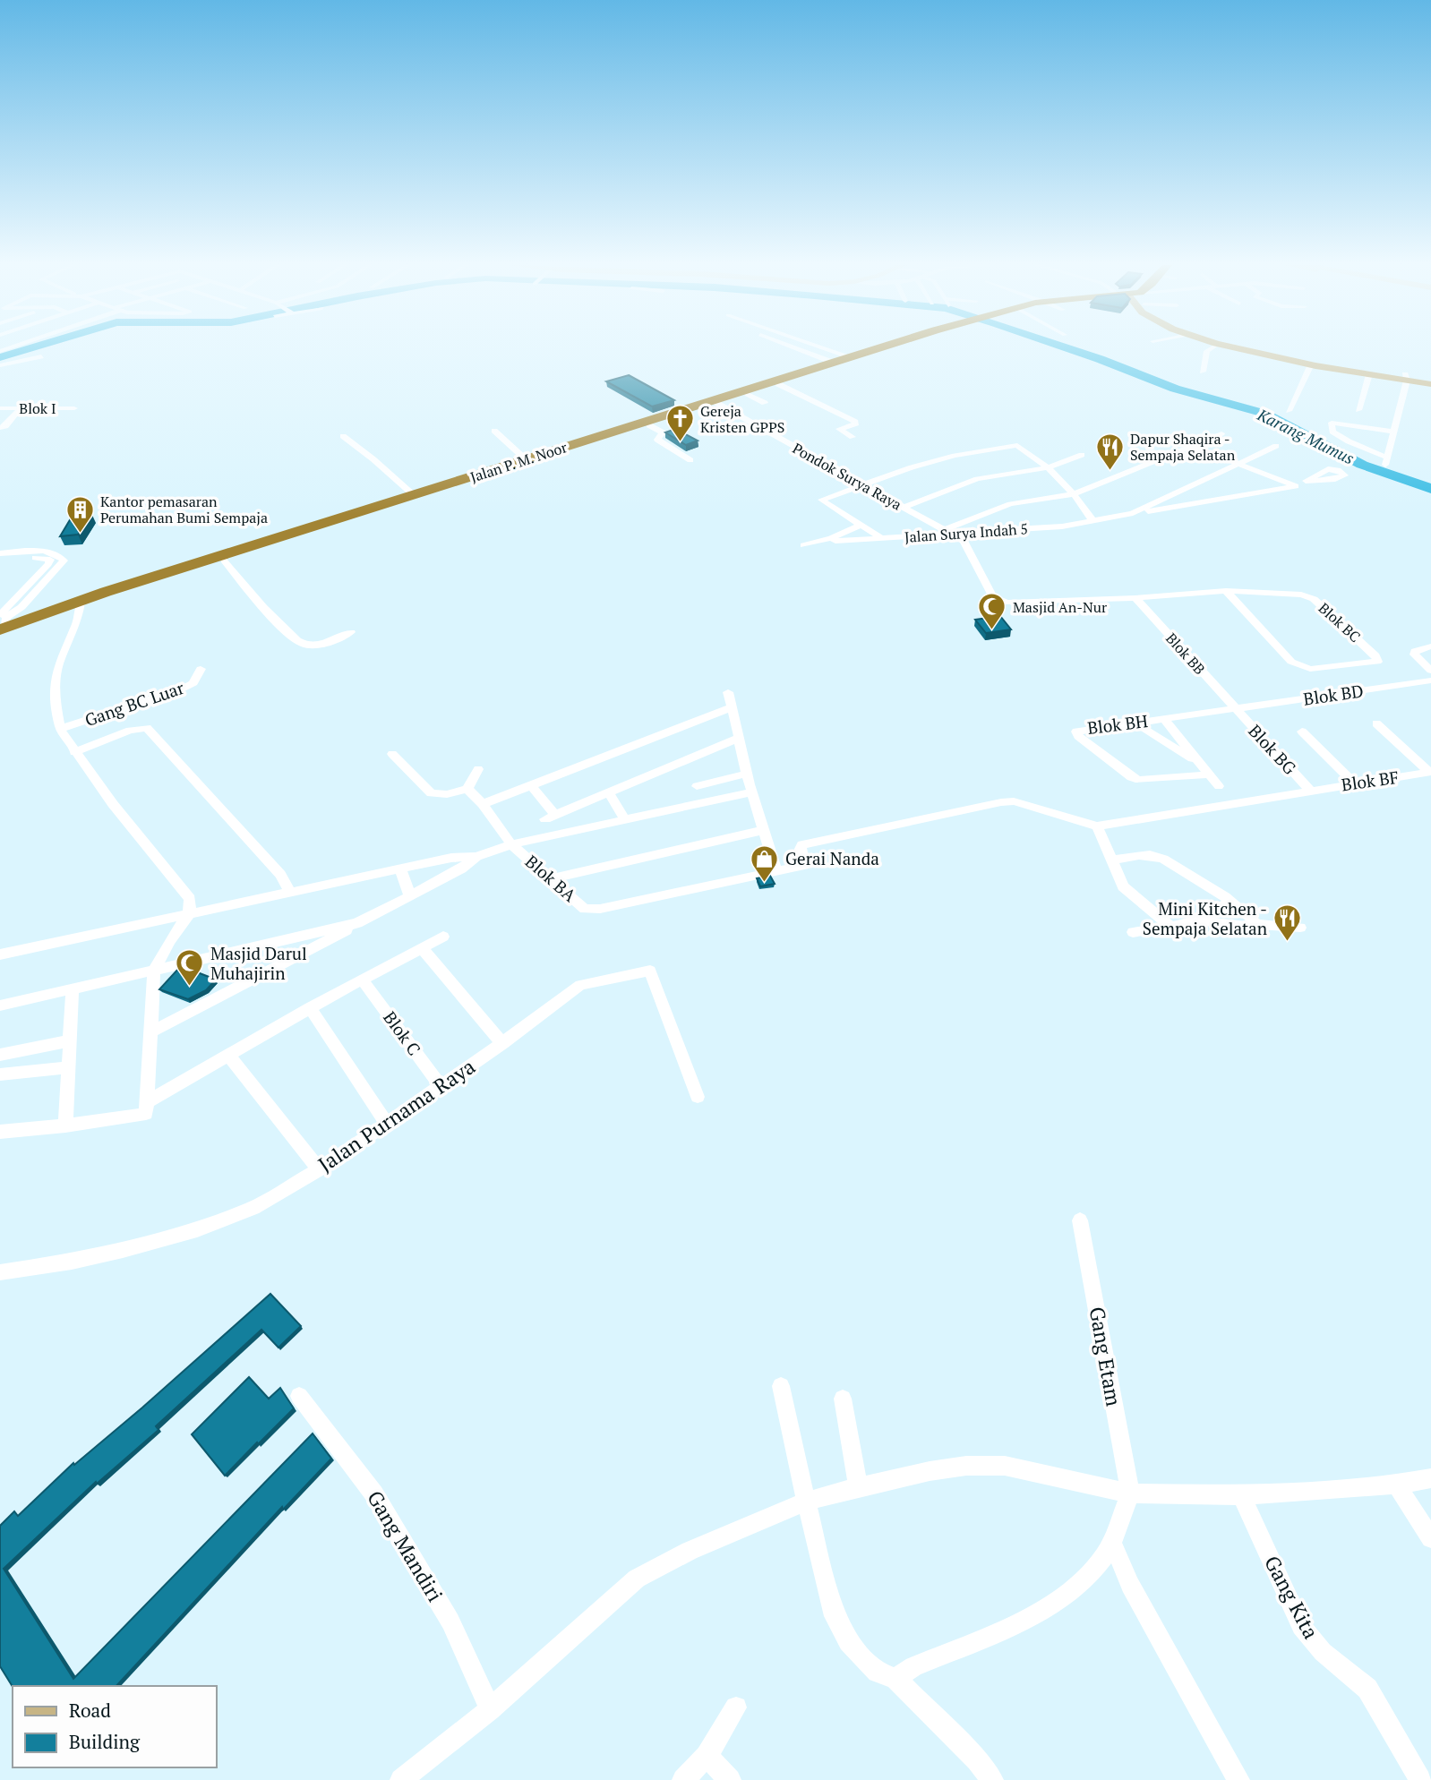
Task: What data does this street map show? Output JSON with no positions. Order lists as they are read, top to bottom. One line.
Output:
{"streets":{"highway":["Jalan P. M. Noor"],"street":["Blok I","Pondok Surya Raya","Jalan Surya Indah 5","Blok BC","Blok BB","Blok BD","Gang BC Luar","Blok BH","Blok BG","Blok BF","Blok BA","Blok C","Jalan Purnama Raya","Gang Etam","Gang Mandiri","Gang Kita"]},"crossings":[["Jalan P. M. Noor","Pondok Surya Raya"],["Pondok Surya Raya","Jalan Surya Indah 5"],["Pondok Surya Raya","Blok BC"],["Jalan Surya Indah 5","Blok BC"],["Blok BC","Blok BB"],["Blok BB","Blok BD"],["Blok BB","Blok BH"],["Blok BB","Blok BG"],["Blok BD","Blok BH"],["Blok BD","Blok BG"],["Blok BH","Blok BG"],["Blok BG","Blok BF"],["Blok C","Jalan Purnama Raya"]],"water":["Karang Mumus"],"places":{"church":["Gereja Kristen GPPS"],"restaurant":["Dapur Shaqira - Sempaja Selatan","Mini Kitchen - Sempaja Selatan"],"building":["Kantor pemasaran Perumahan Bumi Sempaja"],"mosque":["Masjid An-Nur","Masjid Darul Muhajirin"],"shop":["Gerai Nanda"]},"legend":["Road","Building"]}
